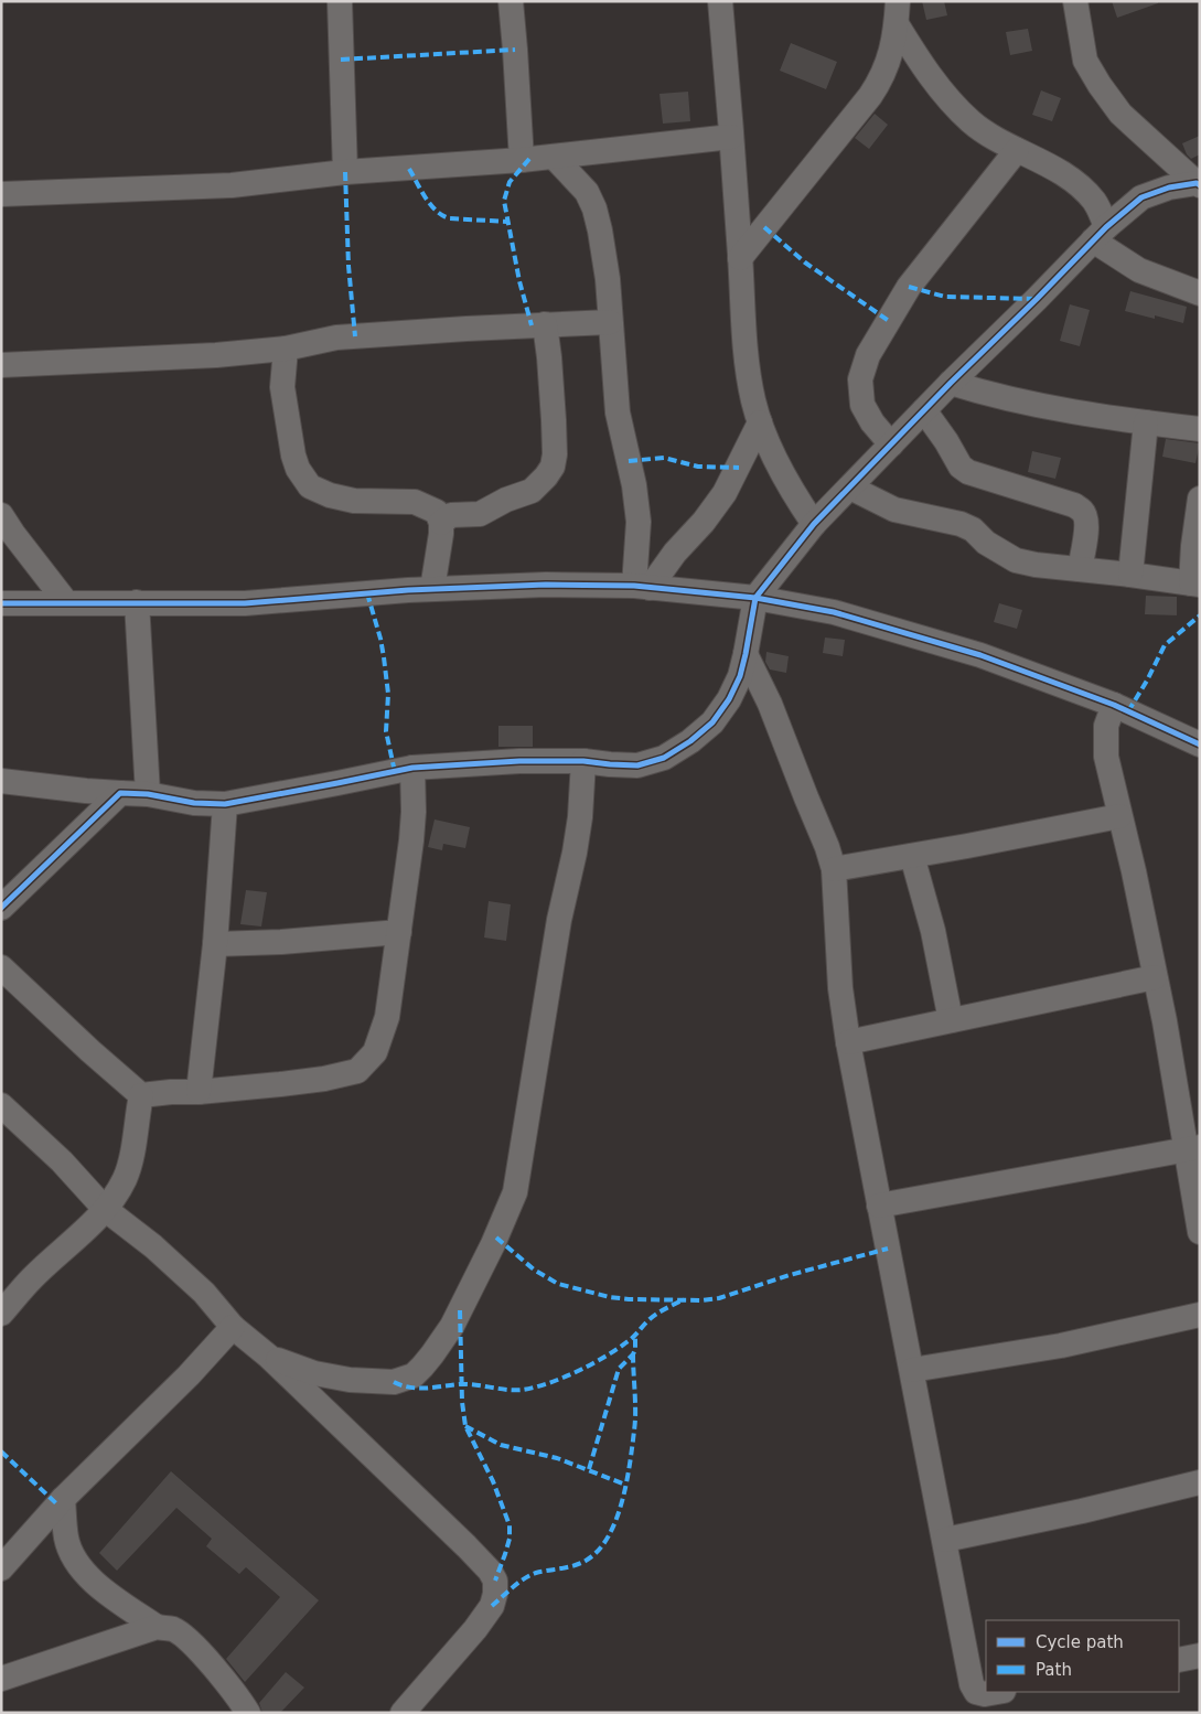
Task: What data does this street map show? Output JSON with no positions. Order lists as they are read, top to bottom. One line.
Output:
{"legend":["Cycle path","Path"]}
